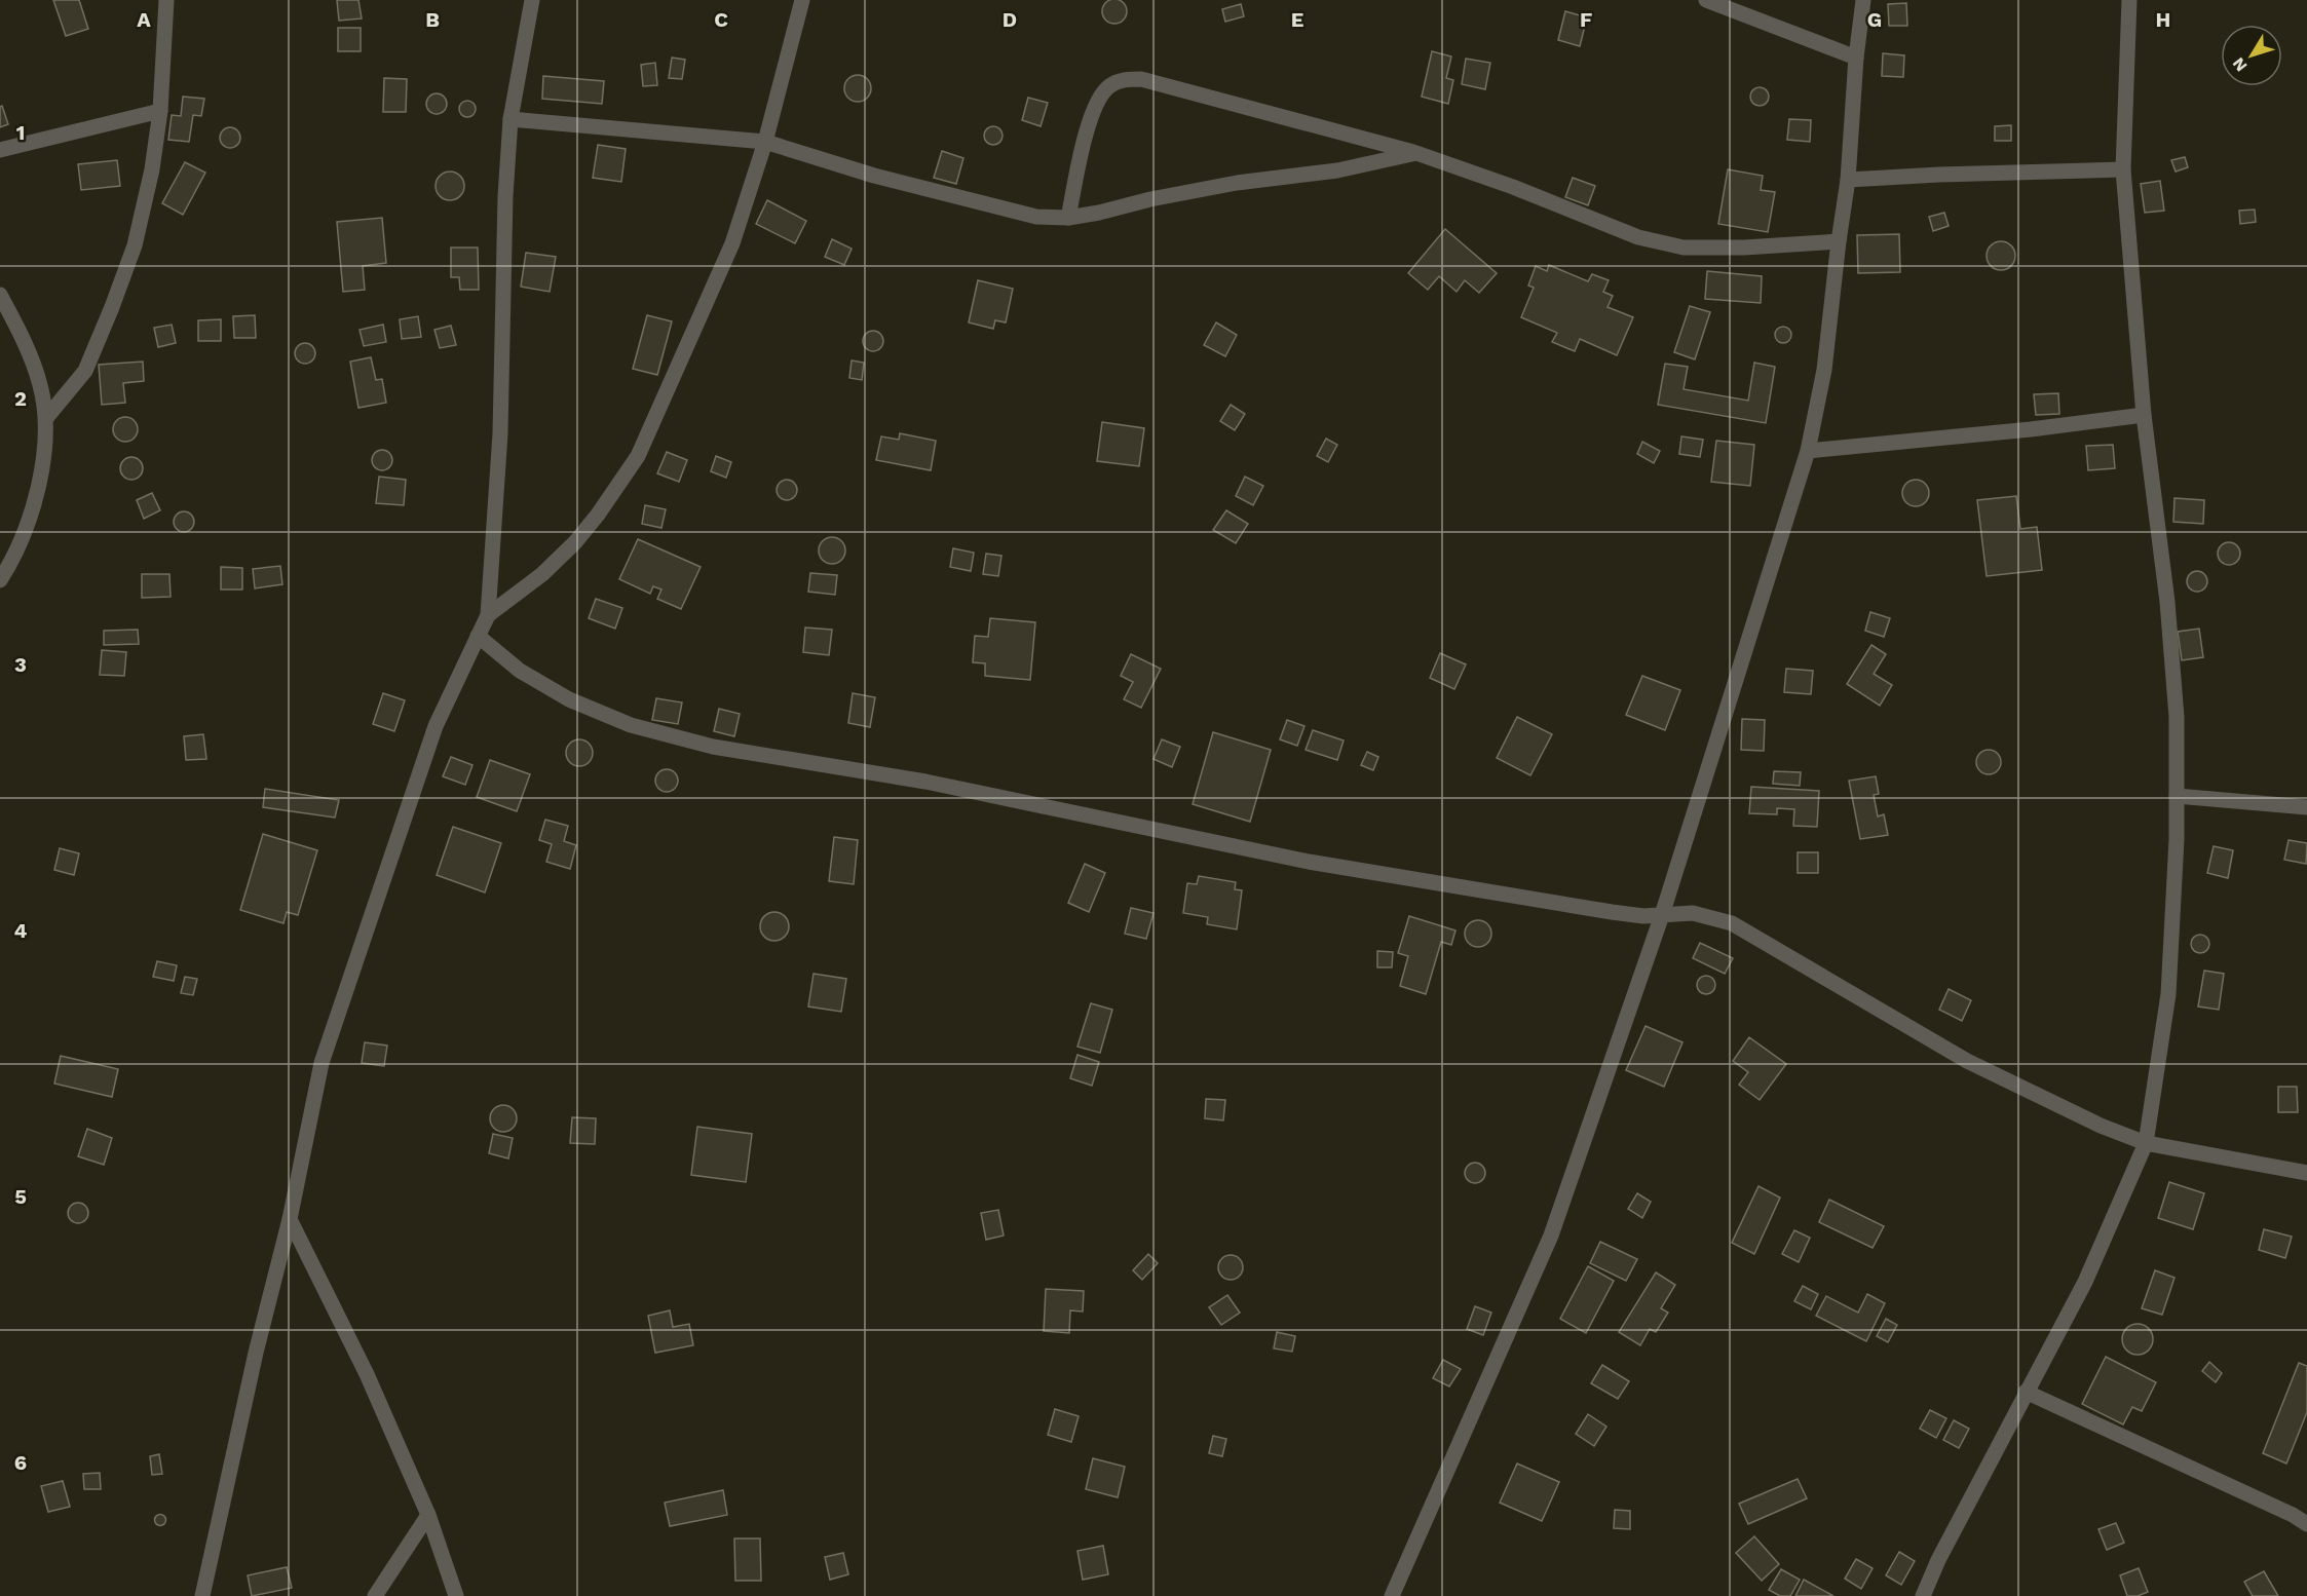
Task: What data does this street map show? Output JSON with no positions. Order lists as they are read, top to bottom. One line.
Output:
{"north":"bottom left","grid":{"columns":["A","B","C","D","E","F","G","H"],"rows":["1","2","3","4","5","6"]}}
